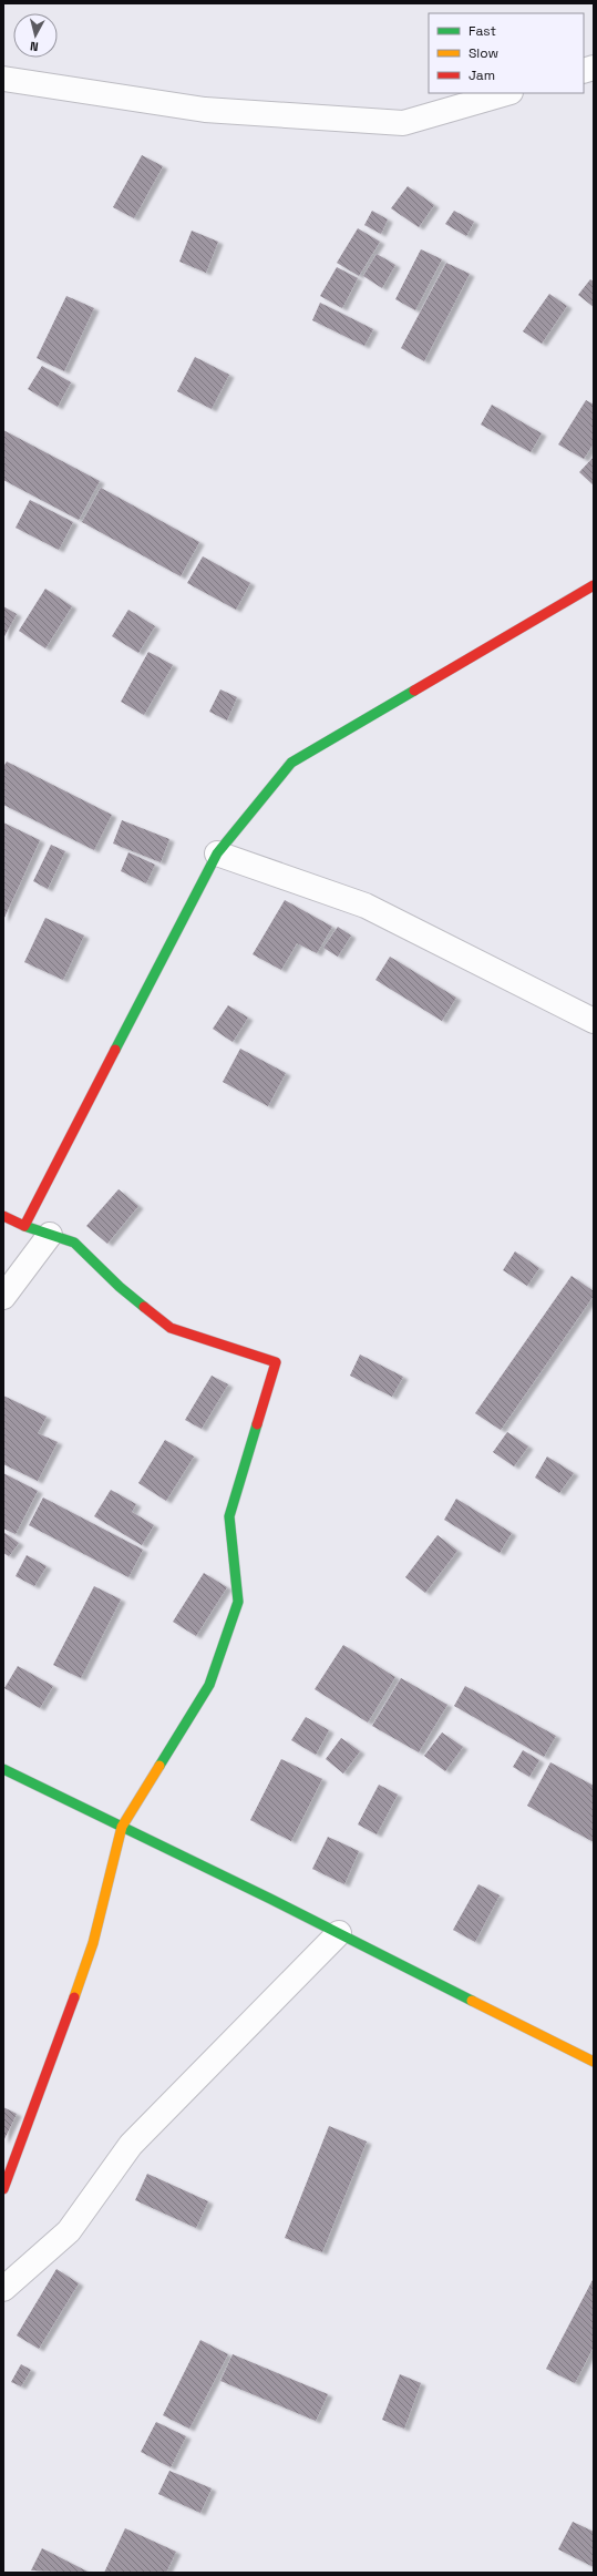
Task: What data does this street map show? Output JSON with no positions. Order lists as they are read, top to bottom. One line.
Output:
{"legend":["Fast","Slow","Jam"],"north":"bottom"}
